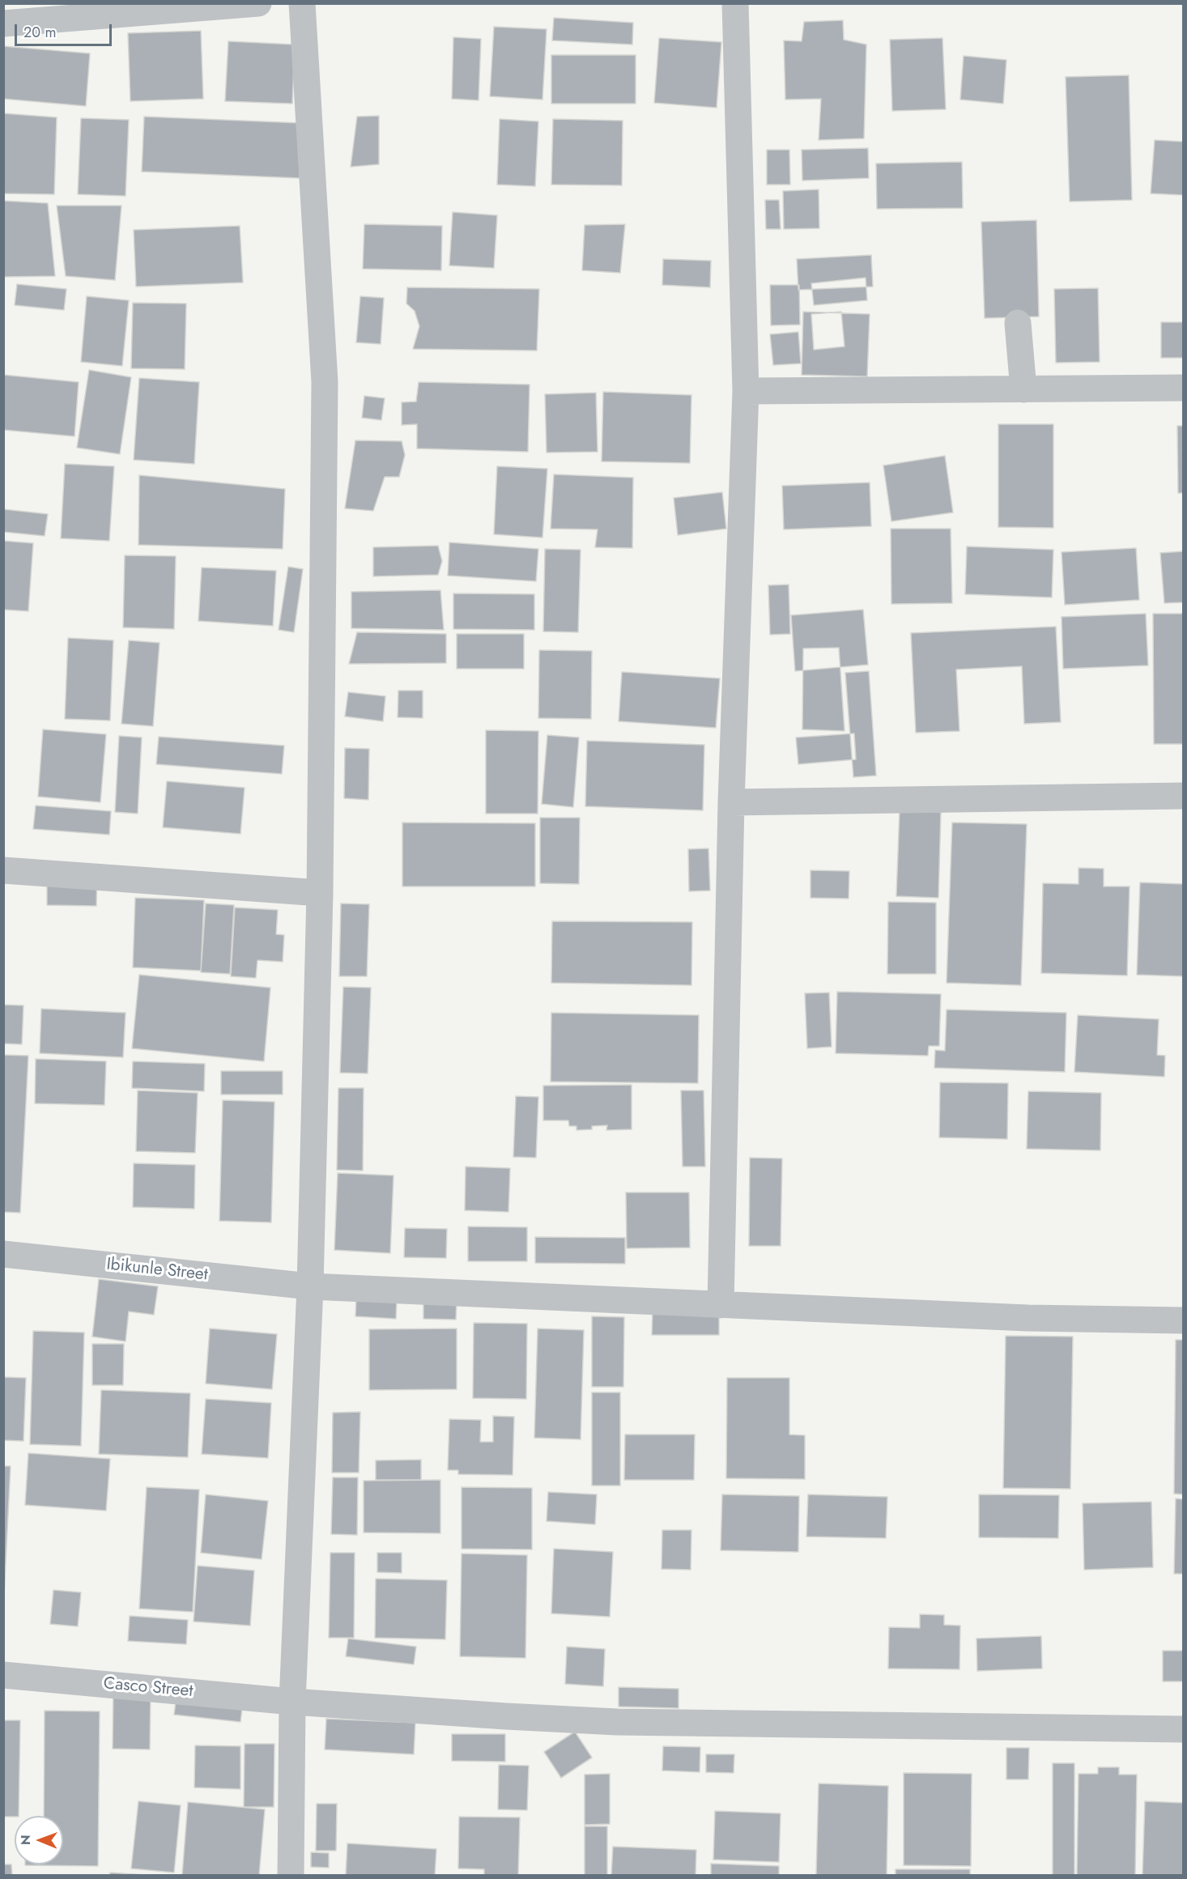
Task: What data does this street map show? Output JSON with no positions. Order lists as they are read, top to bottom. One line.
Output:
{"streets":{"street":["Ibikunle Street","Casco Street"]},"scale_bar":"20 m","north":"left"}
